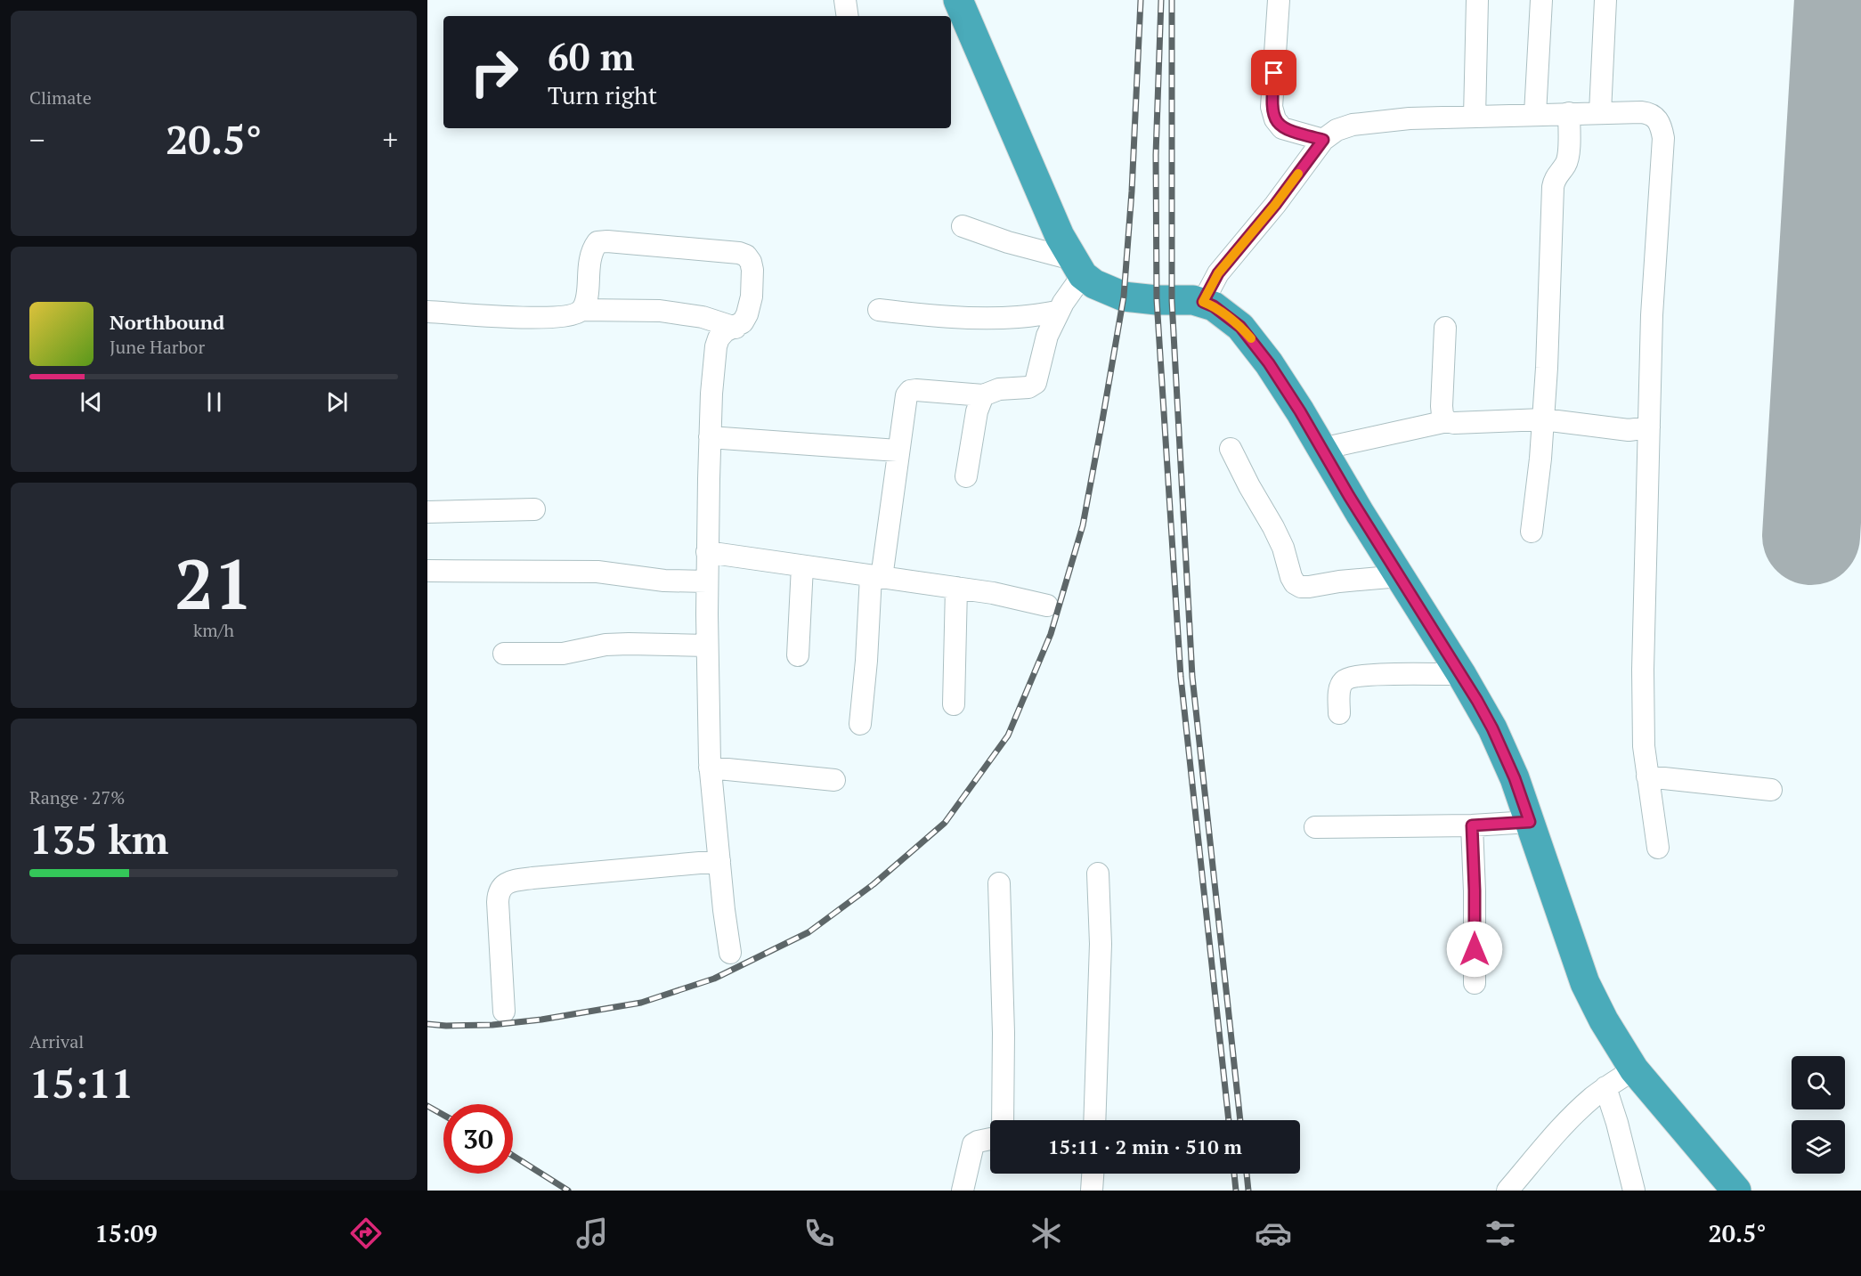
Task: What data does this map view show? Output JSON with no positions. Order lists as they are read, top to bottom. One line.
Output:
{"page":{"tile":["Climate",["21","km/h"],["Range · 27%","135 km"],["Arrival","15:11"]],"turn":["60 m","Turn right"],"heat":["−","20.5°","+"],"song":["Northbound","June Harbor"],"limit":"30","trip":"15:11 · 2 min · 510 m","tabs":["15:09","20.5°"]}}
